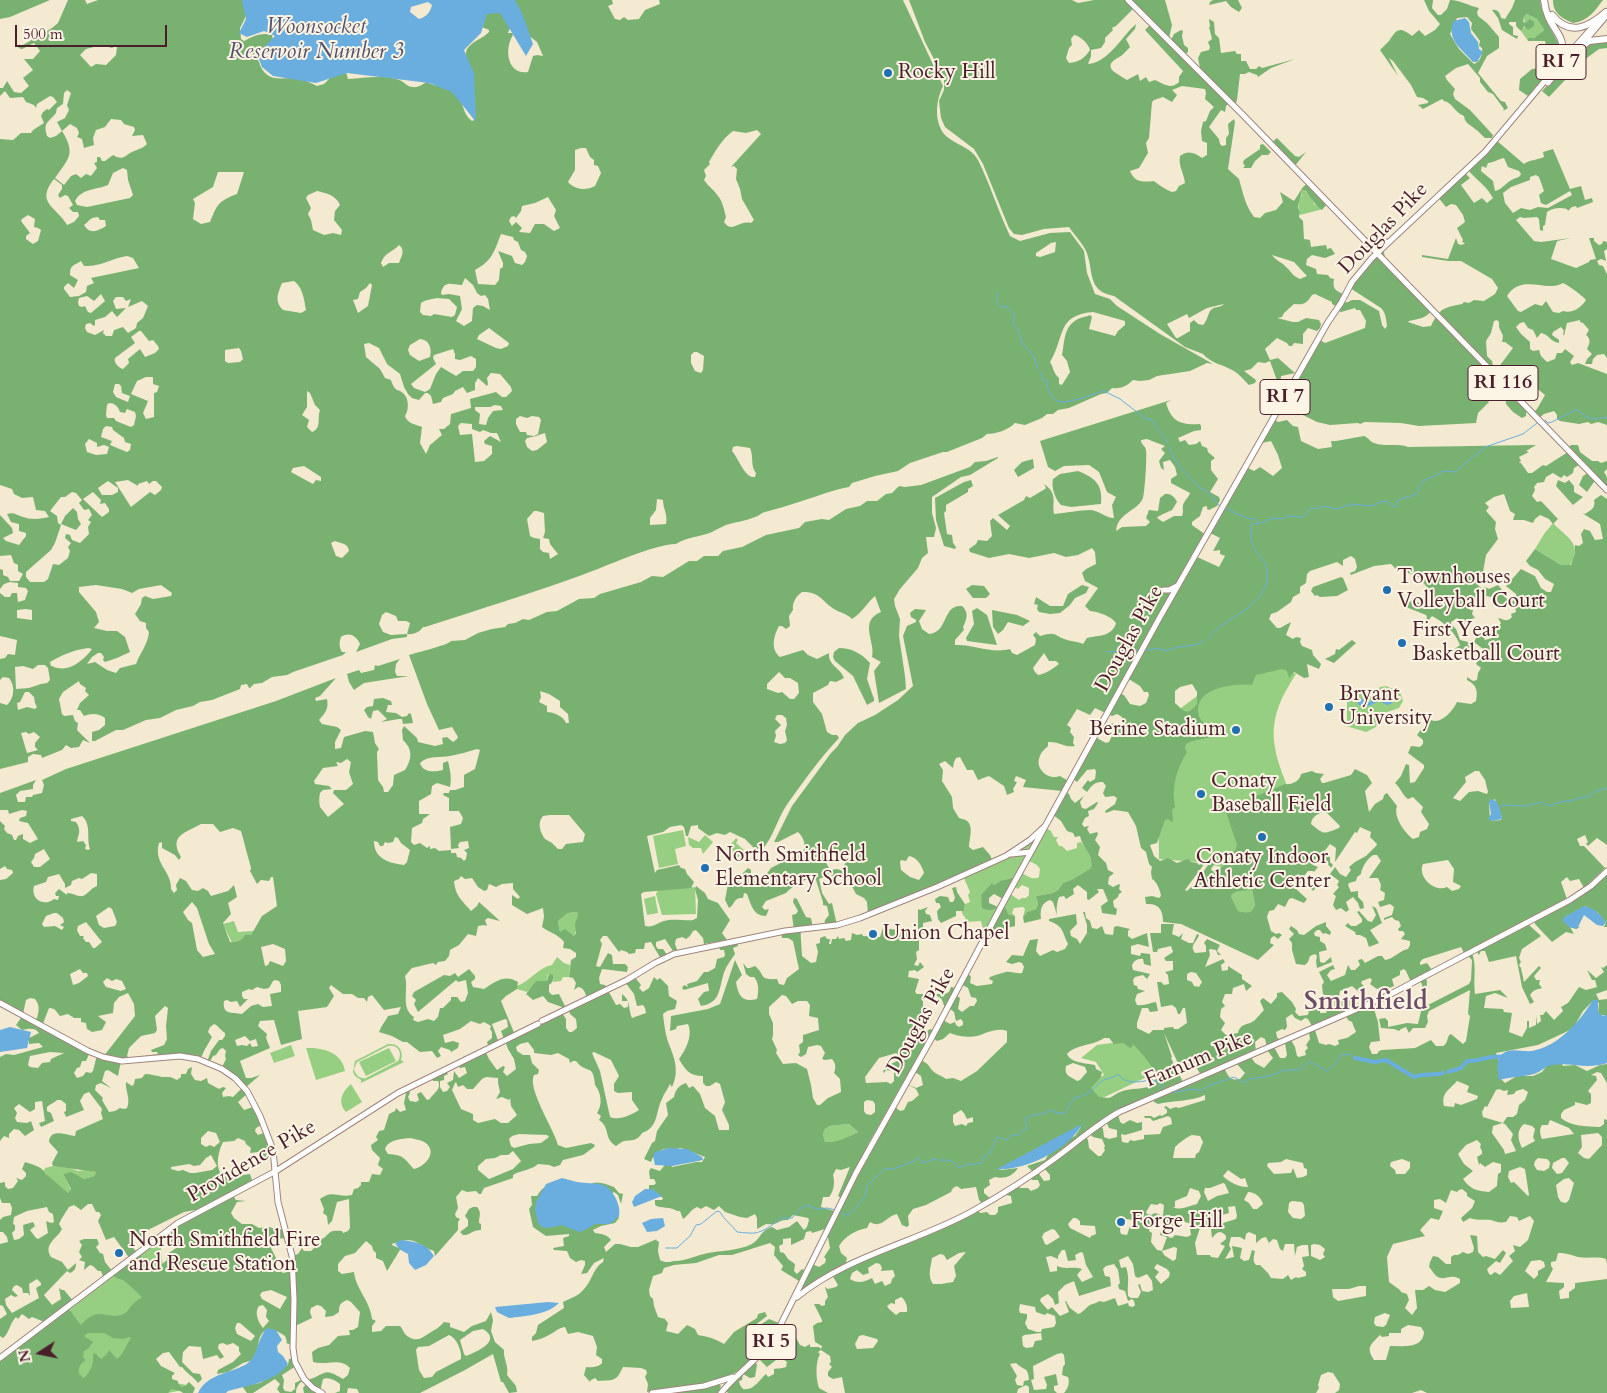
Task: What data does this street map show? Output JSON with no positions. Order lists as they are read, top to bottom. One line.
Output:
{"streets":{"main road":["RI 7","Douglas Pike","RI 116","Farnum Pike","Providence Pike","RI 5"]},"crossings":[["Douglas Pike","RI 116"],["Douglas Pike","Farnum Pike"],["Douglas Pike","RI 5"],["Farnum Pike","RI 5"]],"districts":["Smithfield"],"water":["Woonsocket Reservoir Number 3"],"places":["Rocky Hill","Townhouses Volleyball Court","First Year Basketball Court","Bryant University","Berine Stadium","Conaty Baseball Field","Conaty Indoor Athletic Center","North Smithfield Elementary School","Union Chapel","Forge Hill","North Smithfield Fire and Rescue Station"],"scale_bar":"500 m","north":"left"}
